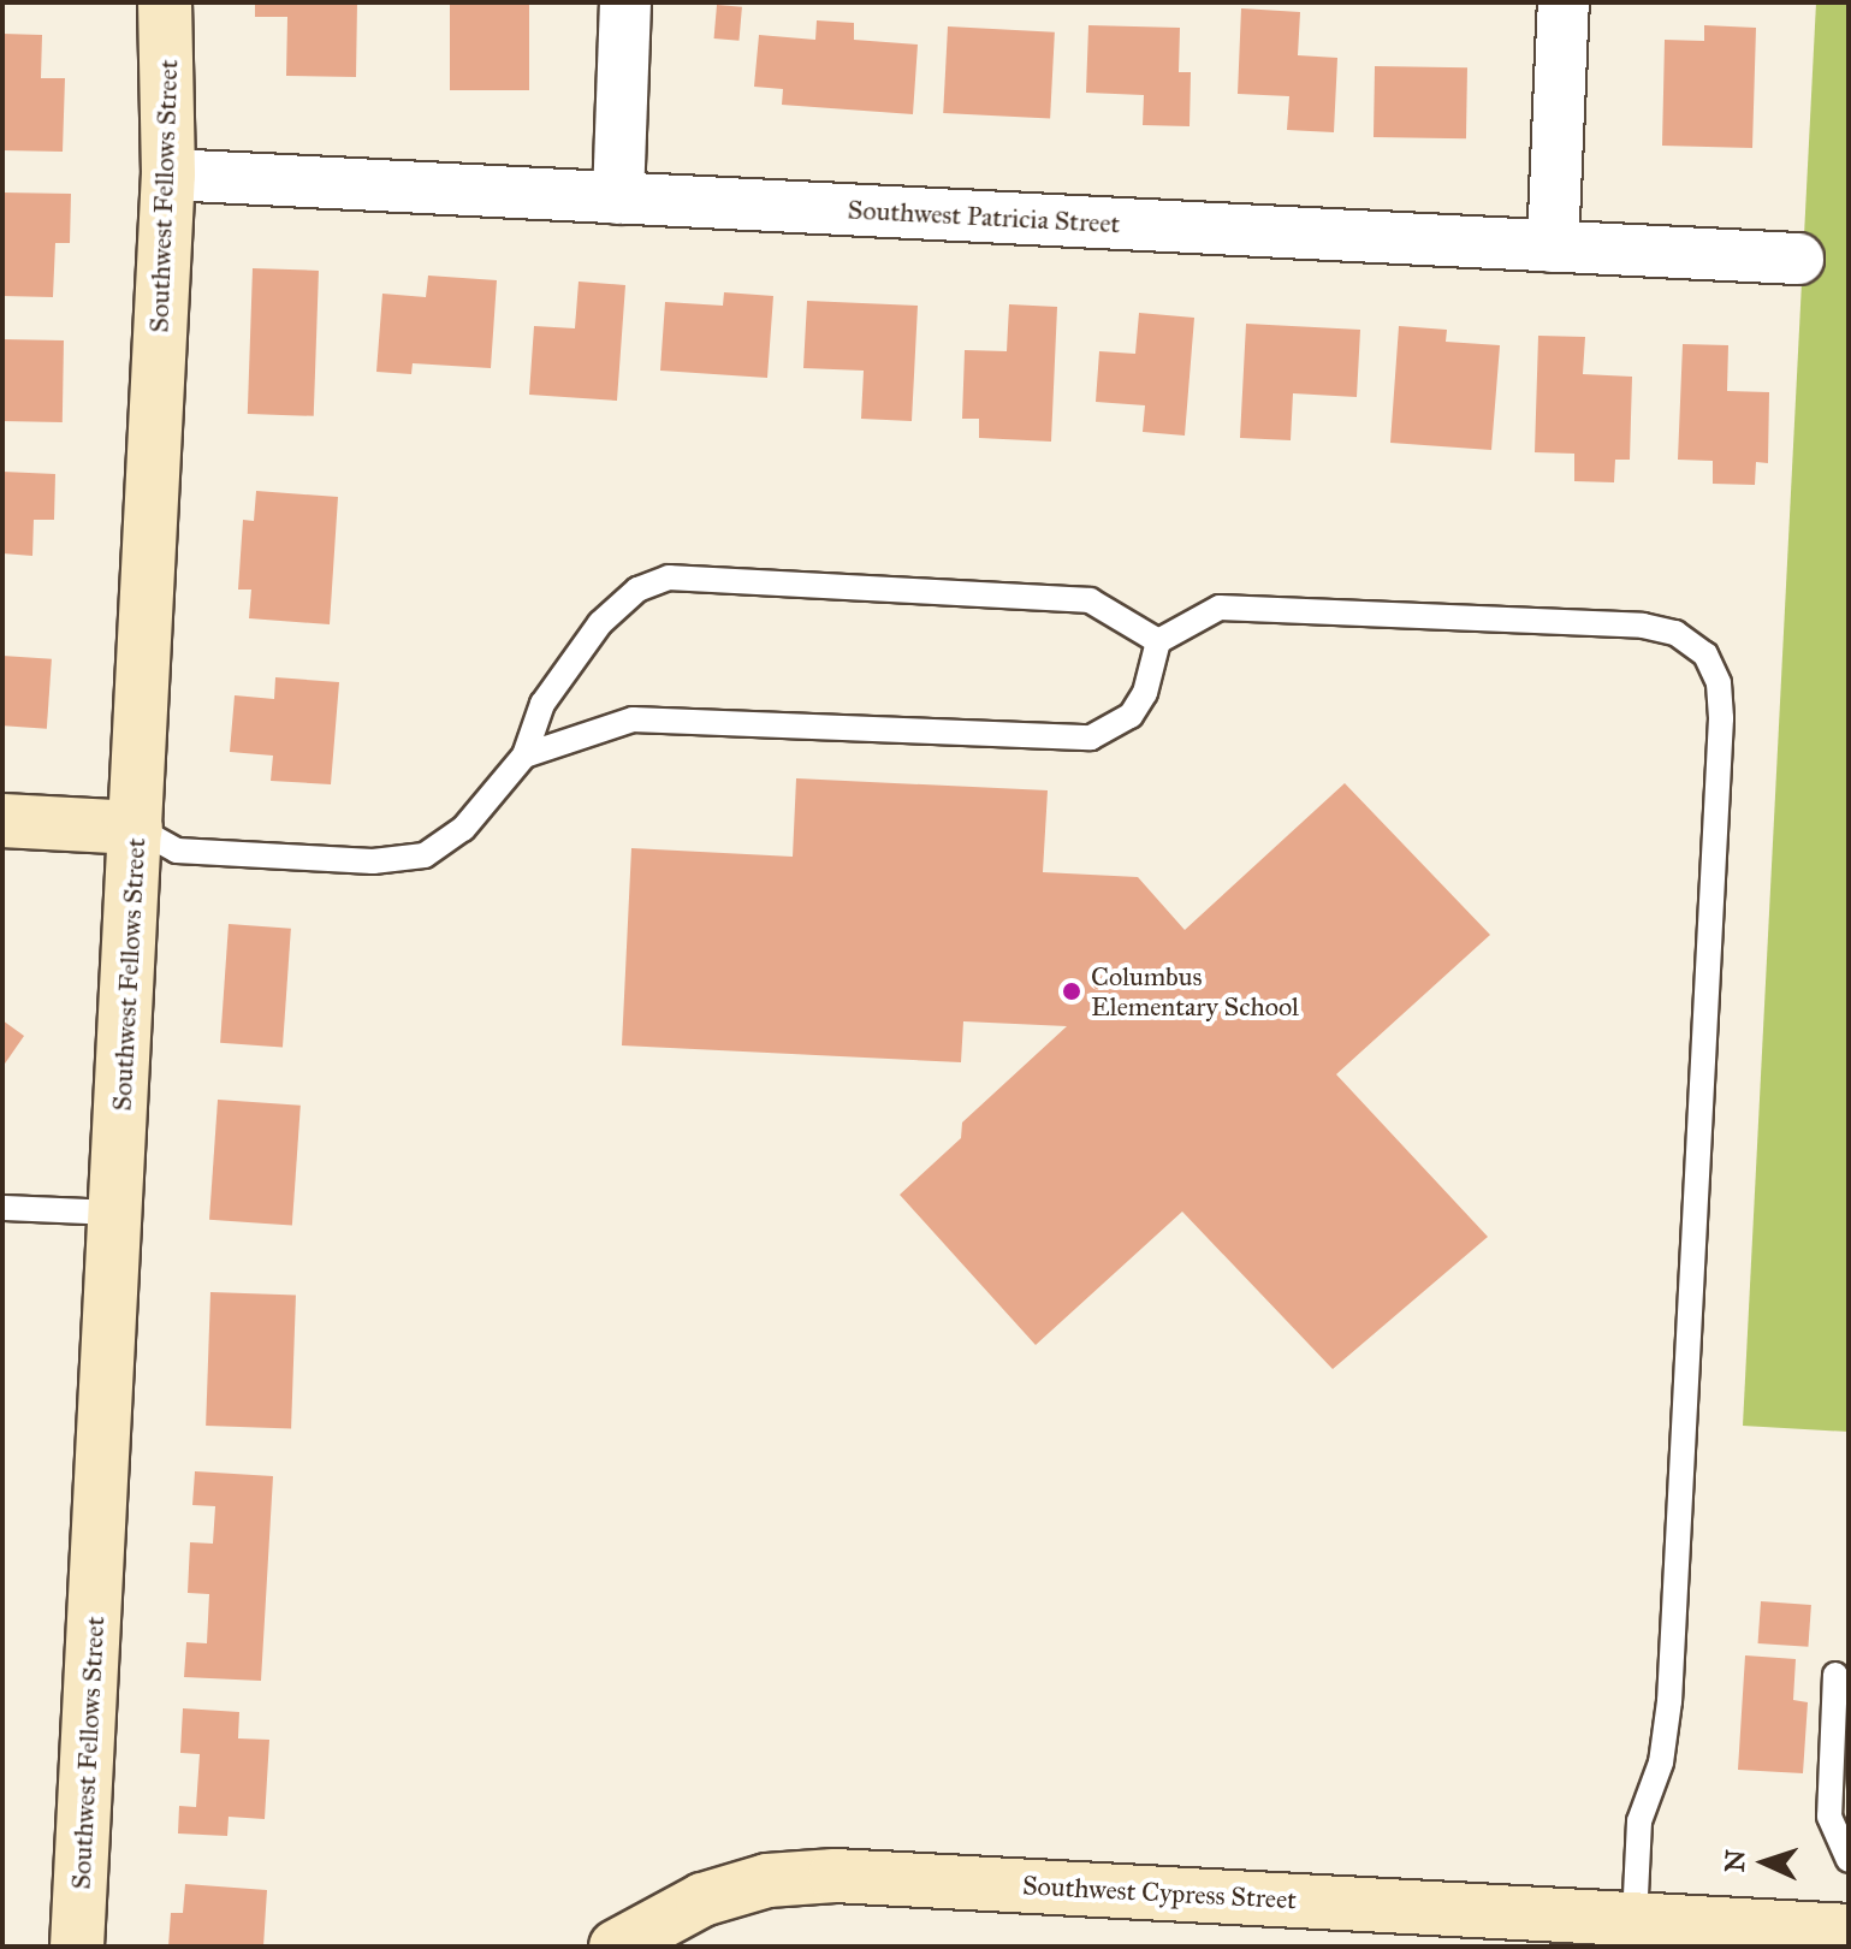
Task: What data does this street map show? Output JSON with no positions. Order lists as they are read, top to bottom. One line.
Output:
{"streets":{"street":["Southwest Fellows Street","Southwest Patricia Street","Southwest Cypress Street"]},"crossings":[["Southwest Fellows Street","Southwest Patricia Street"]],"places":["Columbus Elementary School"],"north":"left"}
